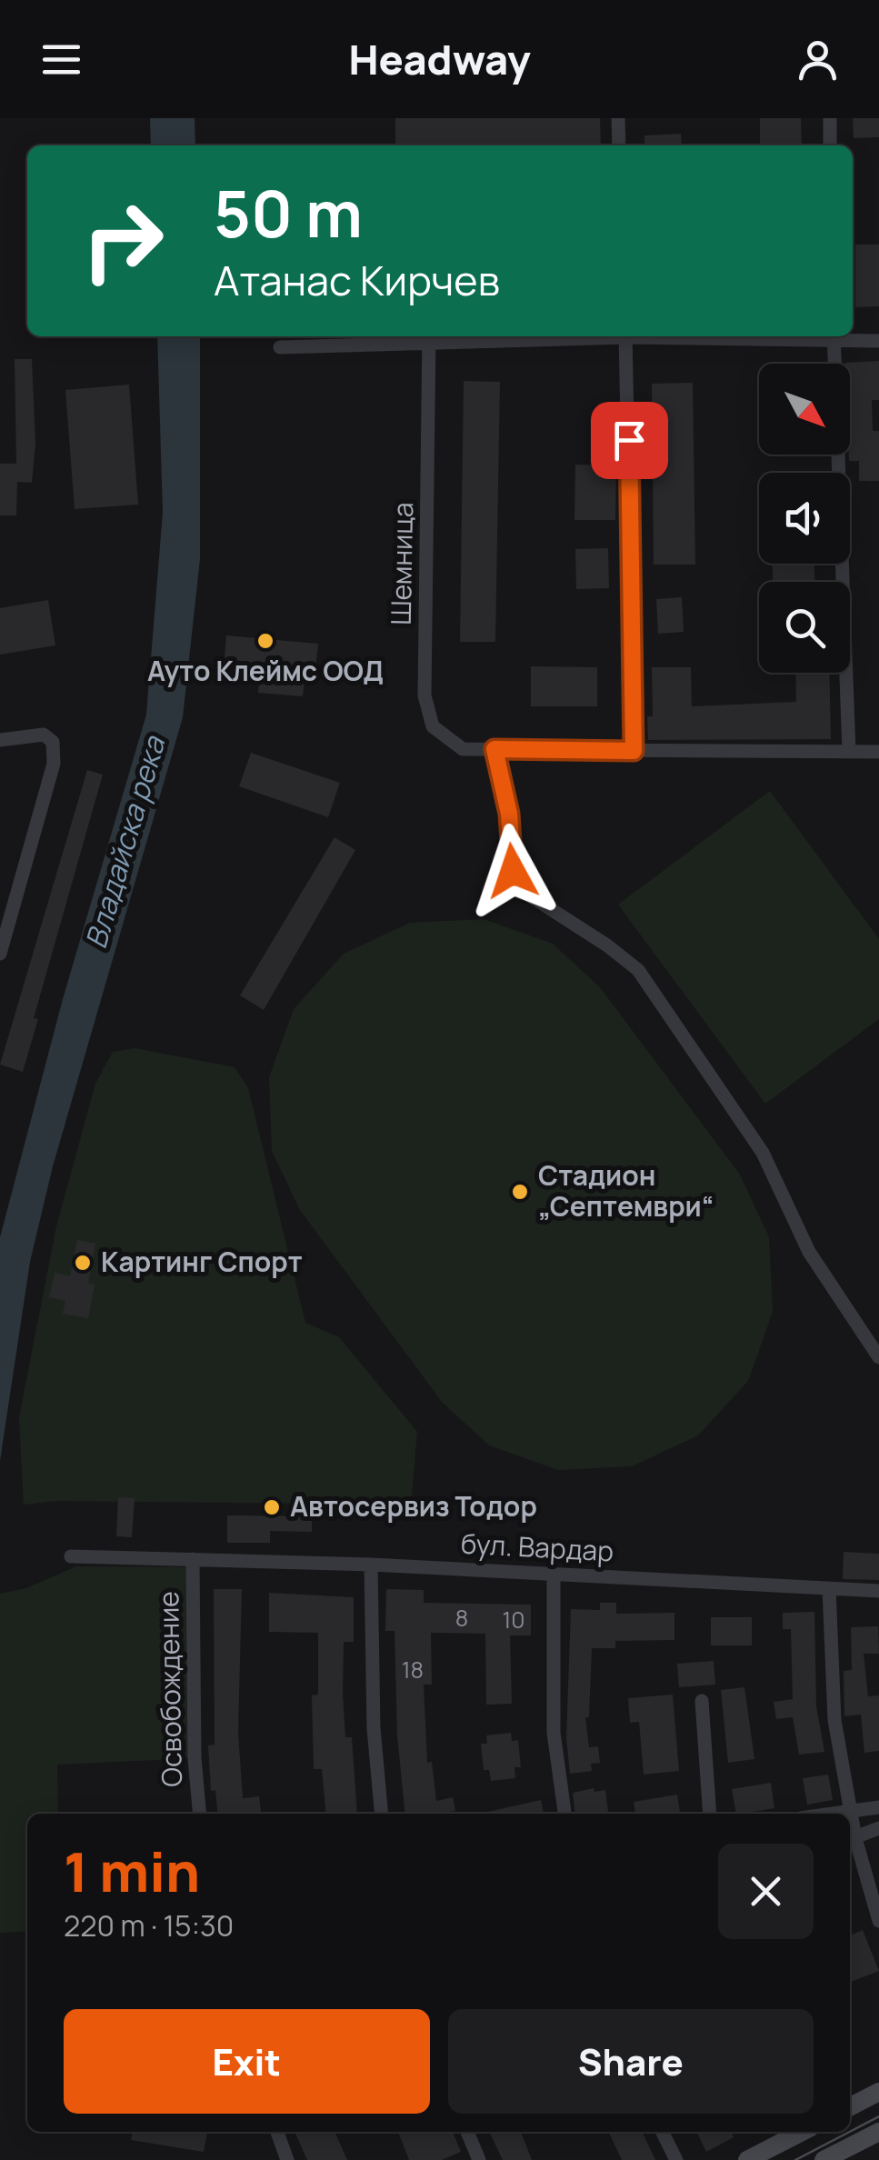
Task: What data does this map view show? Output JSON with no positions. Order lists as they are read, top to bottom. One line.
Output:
{"streets":{"street":["Шемница","бул. Вардар","Освобождение"]},"crossings":[["бул. Вардар","Освобождение"]],"water":["Владайска река"],"places":["Ауто Клеймс ООД","Стадион „Септември“","Картинг Спорт","Автосервиз Тодор"],"house_numbers":["8","10","18"],"north":"bottom right","page":{"header":"Headway","turn":["50 m","Атанас Кирчев"],"heading":["1 min","220 m · 15:30"],"buttons":["Exit","Share"]}}
